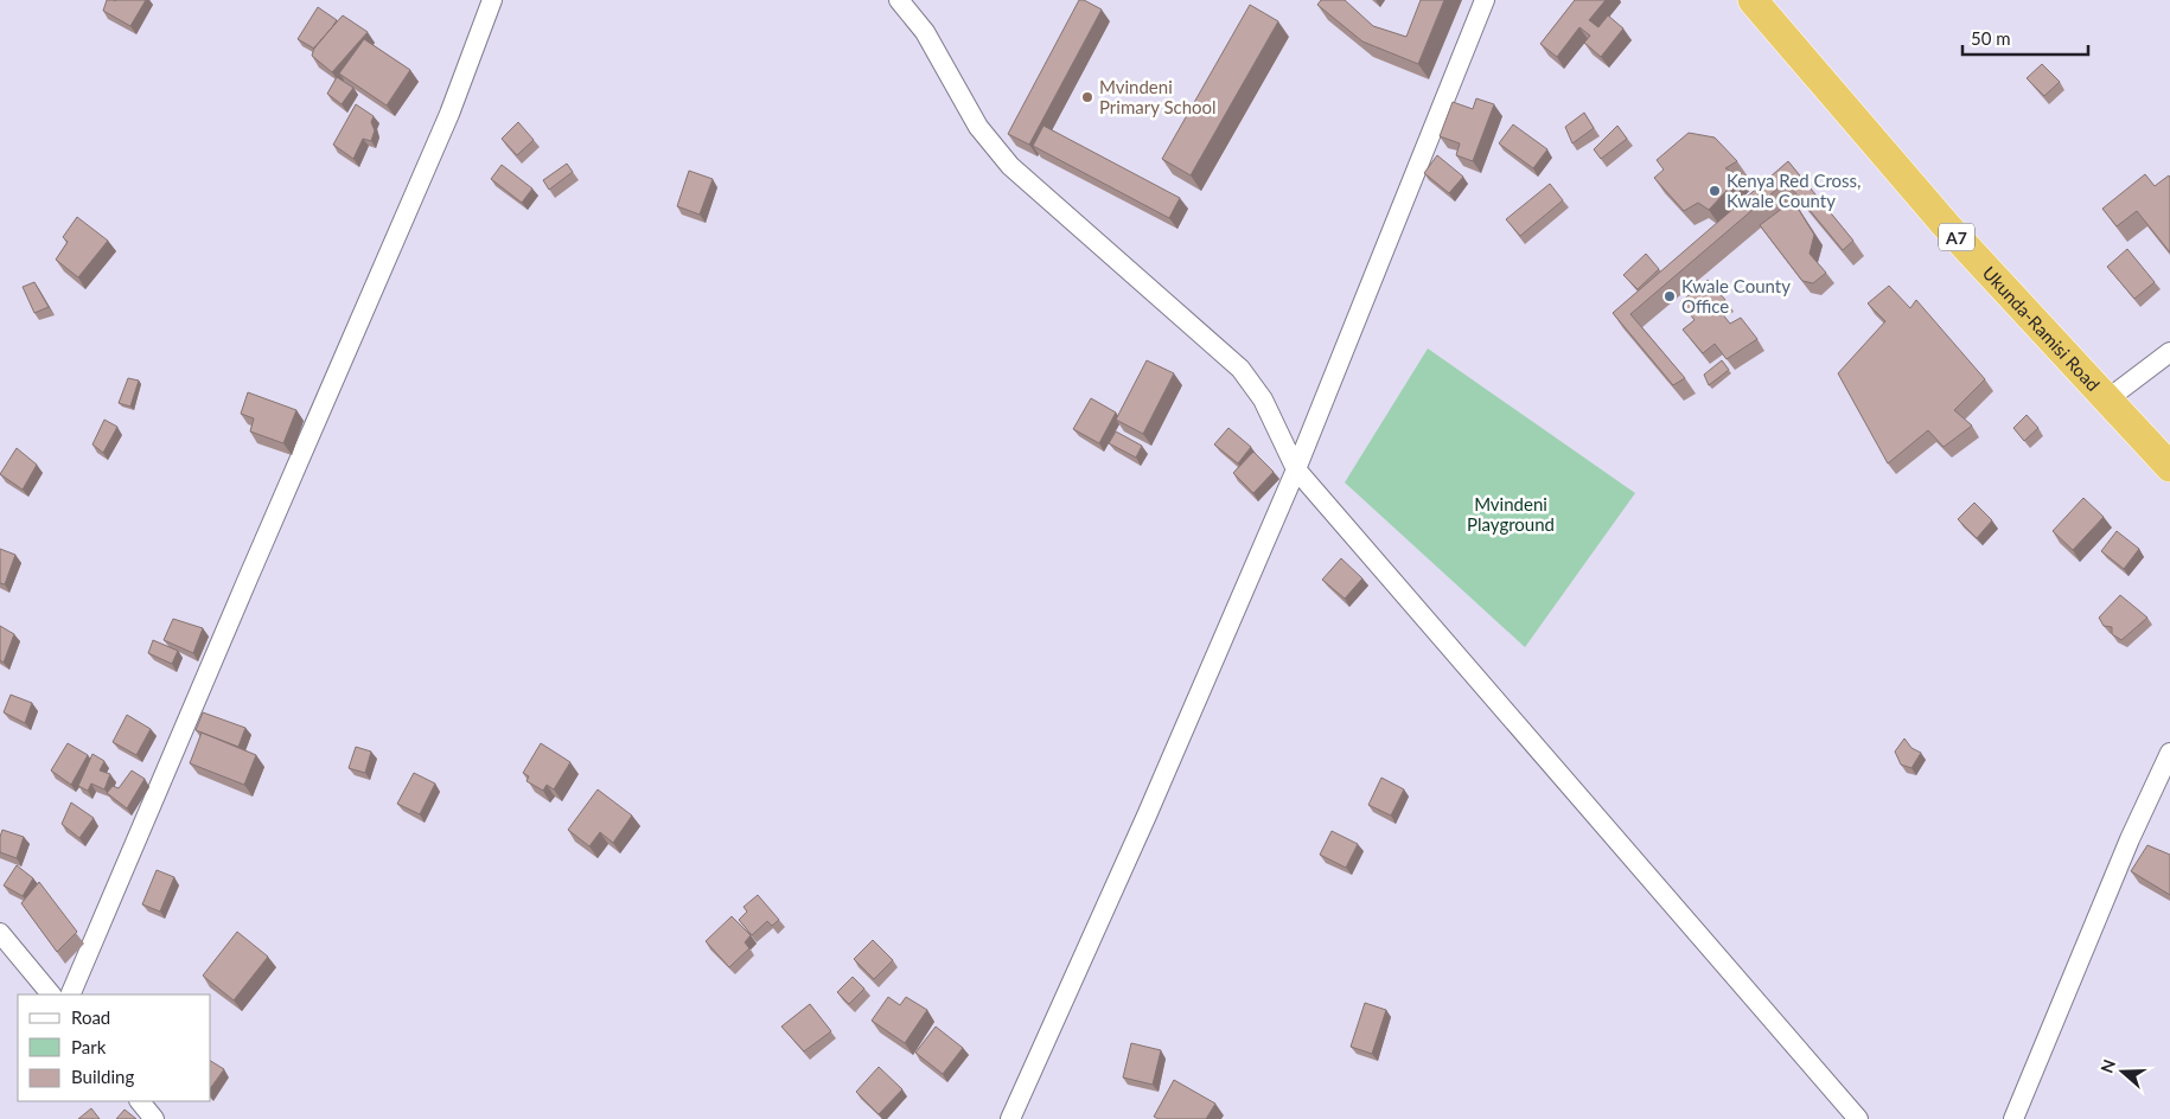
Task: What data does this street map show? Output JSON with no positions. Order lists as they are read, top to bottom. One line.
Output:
{"streets":{"highway":["A7","Ukunda-Ramisi Road"]},"parks":["Mvindeni Playground"],"places":["Mvindeni Primary School","Kenya Red Cross, Kwale County","Kwale County Office"],"legend":["Road","Park","Building"],"scale_bar":"50 m","north":"left"}
